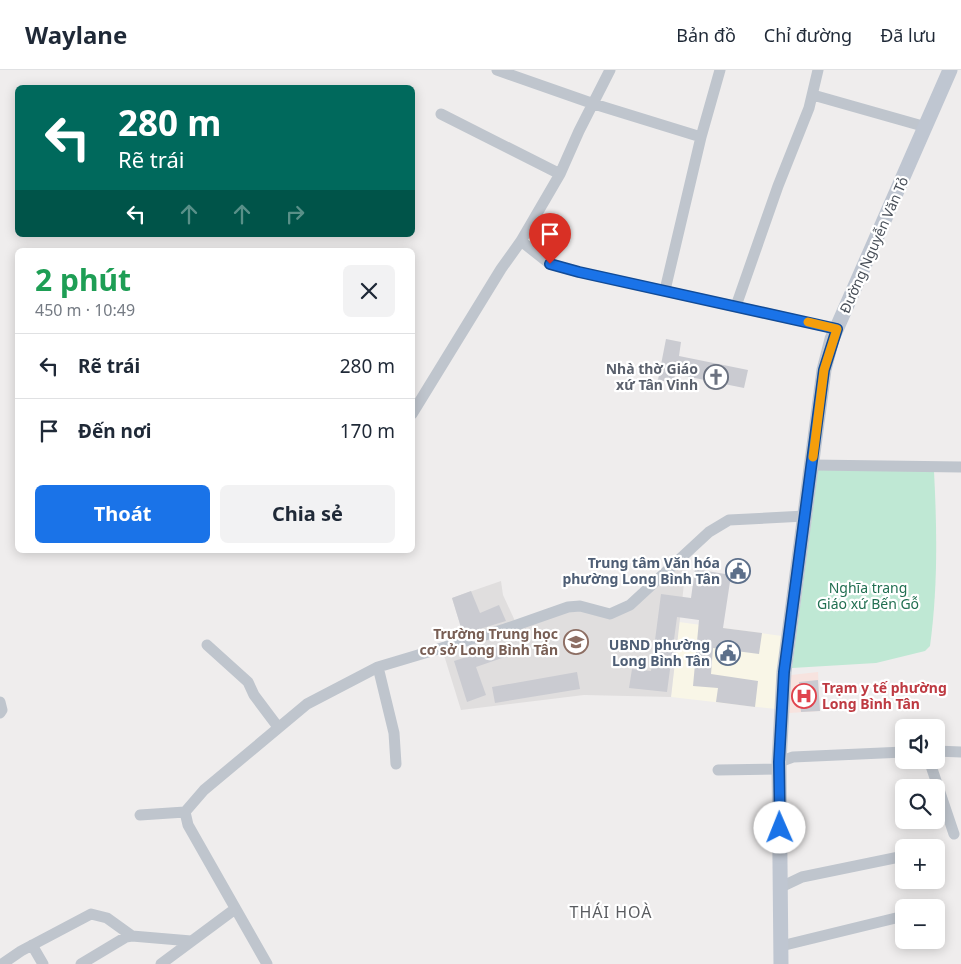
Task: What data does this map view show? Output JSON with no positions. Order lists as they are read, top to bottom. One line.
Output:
{"streets":{"street":["Đường Nguyễn Văn Tỏ"]},"districts":["THÁI HOÀ"],"parks":["Nghĩa trang Giáo xứ Bến Gỗ"],"places":{"church":["Nhà thờ Giáo xứ Tân Vinh"],"public building":["Trung tâm Văn hóa phường Long Bình Tân","UBND phường Long Bình Tân"],"school or university":["Trường Trung học cơ sở Long Bình Tân"],"hospital":["Trạm y tế phường Long Bình Tân"]},"page":{"header":"Waylane","nav":["Bản đồ","Chỉ đường","Đã lưu"],"turn":["280 m","Rẽ trái"],"heading":["2 phút","450 m · 10:49"],"list":[{"name":"Rẽ trái","value":"280 m"},{"name":"Đến nơi","value":"170 m"}],"buttons":["Thoát","Chia sẻ"],"map_buttons":["+","−"]}}
